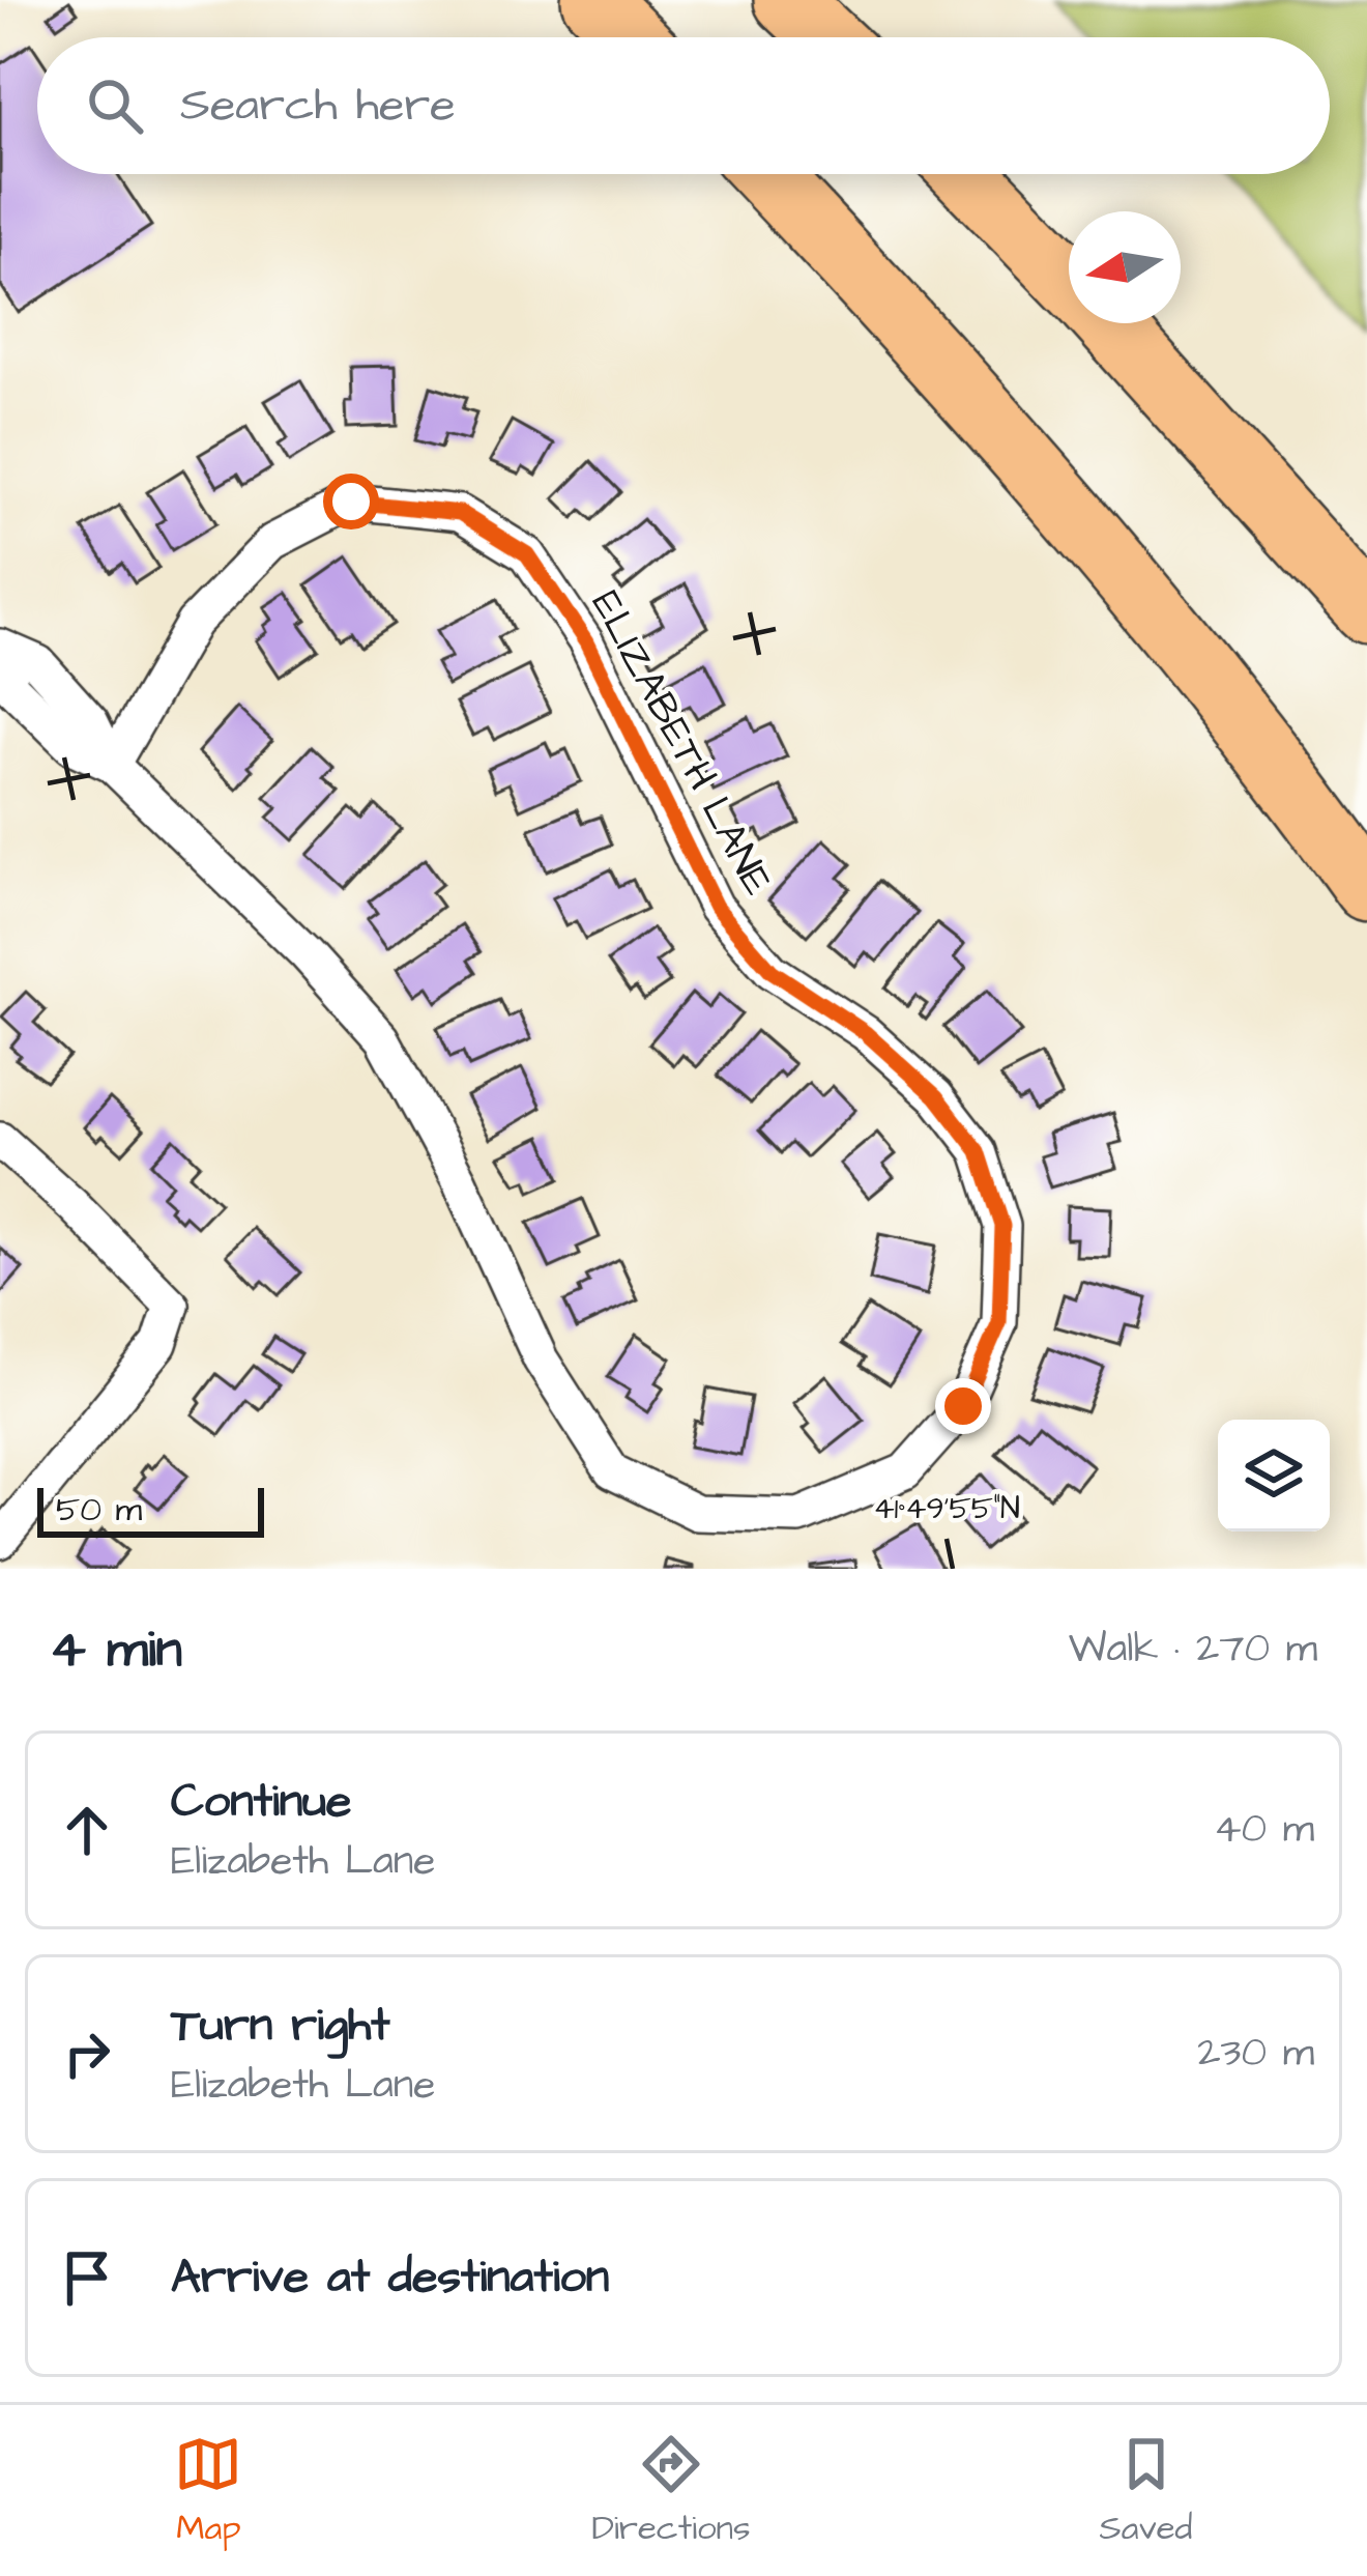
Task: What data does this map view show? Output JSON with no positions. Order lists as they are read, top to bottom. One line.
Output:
{"streets":{"street":["ELIZABETH LANE"]},"scale_bar":"50 m","north":"left","page":{"search":"Search here","scale":"50 m","heading":["4 min","Walk · 270 m"],"list":[["Continue","Elizabeth Lane","40 m"],["Turn right","Elizabeth Lane","230 m"],"Arrive at destination"],"nav":["Map","Directions","Saved"]},"coordinates":["41°49'55\"N"]}
